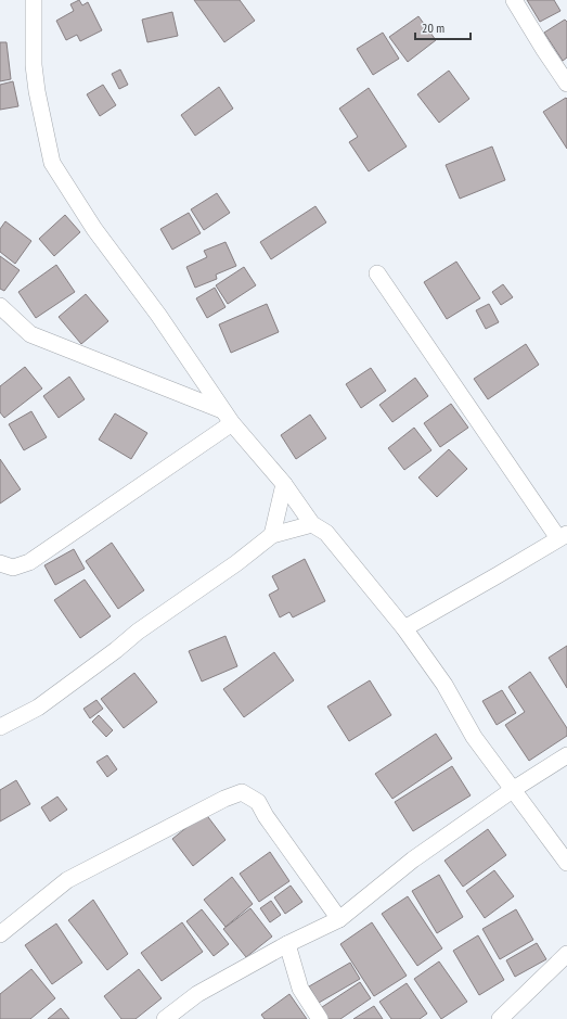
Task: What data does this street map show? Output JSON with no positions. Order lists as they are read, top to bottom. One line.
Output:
{"scale_bar":"20 m"}
